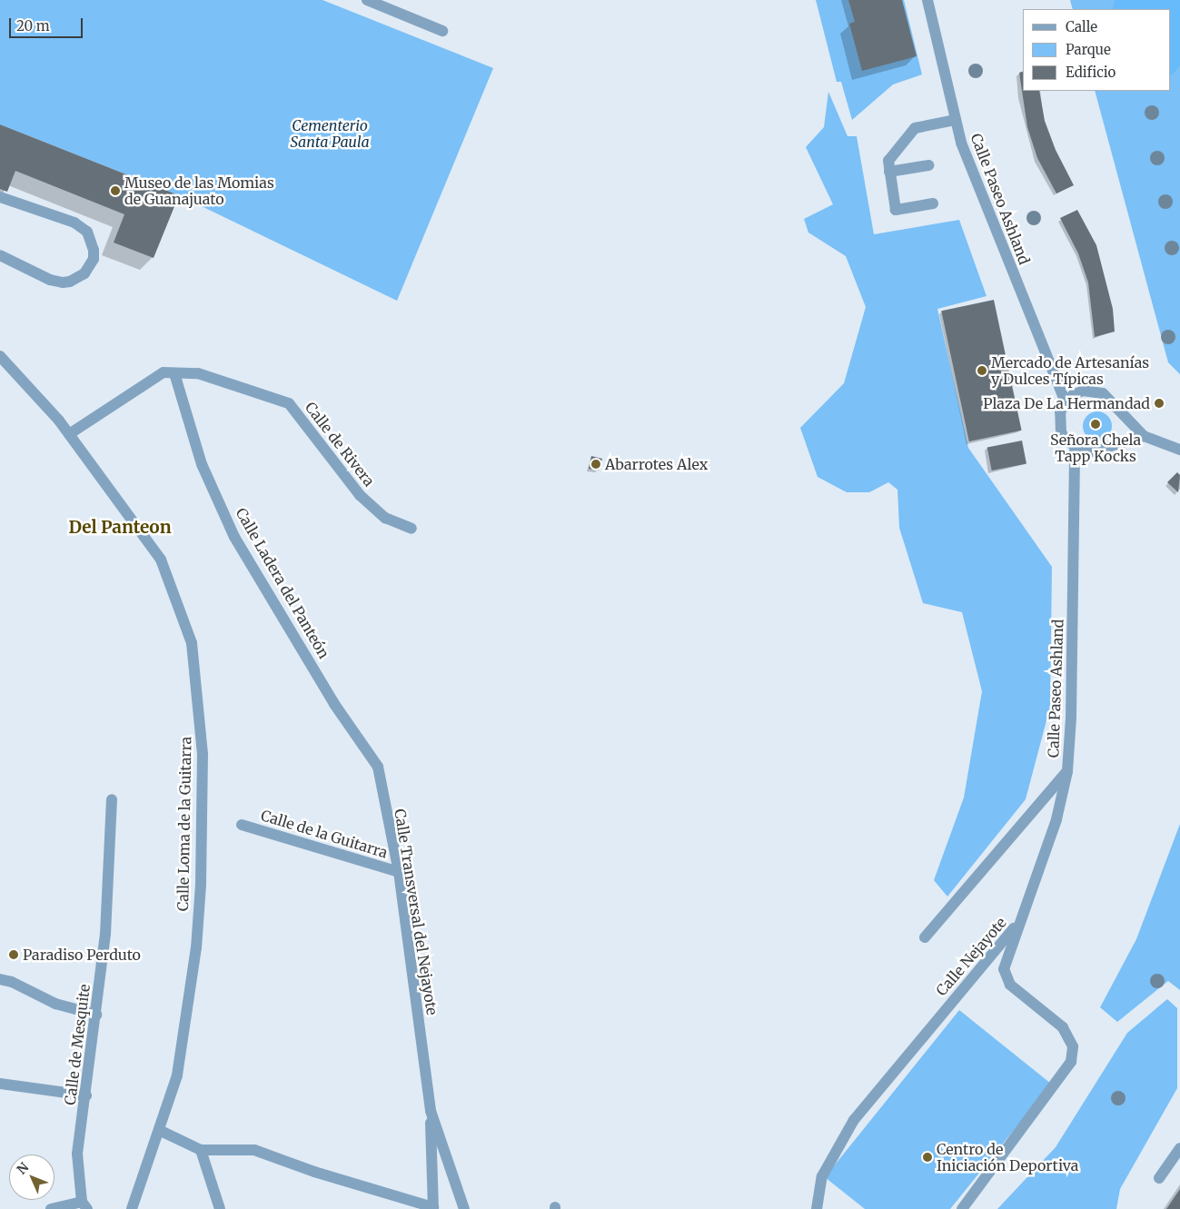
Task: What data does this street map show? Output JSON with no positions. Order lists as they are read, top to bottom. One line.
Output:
{"streets":{"street":["Calle Paseo Ashland","Calle de Rivera","Calle Ladera del Panteón","Calle Loma de la Guitarra","Calle de la Guitarra","Calle Transversal del Nejayote","Calle Nejayote","Calle de Mesquite"]},"crossings":[["Calle Paseo Ashland","Calle Nejayote"],["Calle de Rivera","Calle Ladera del Panteón"],["Calle de Rivera","Calle Loma de la Guitarra"],["Calle Ladera del Panteón","Calle Transversal del Nejayote"],["Calle de la Guitarra","Calle Transversal del Nejayote"]],"districts":["Del Panteon"],"parks":["Cementerio Santa Paula"],"places":["Museo de las Momias de Guanajuato","Mercado de Artesanías y Dulces Típicas","Plaza De La Hermandad","Señora Chela Tapp Kocks","Abarrotes Alex","Paradiso Perduto","Centro de Iniciación Deportiva"],"legend":["Calle","Parque","Edificio"],"scale_bar":"20 m","north":"top left"}
